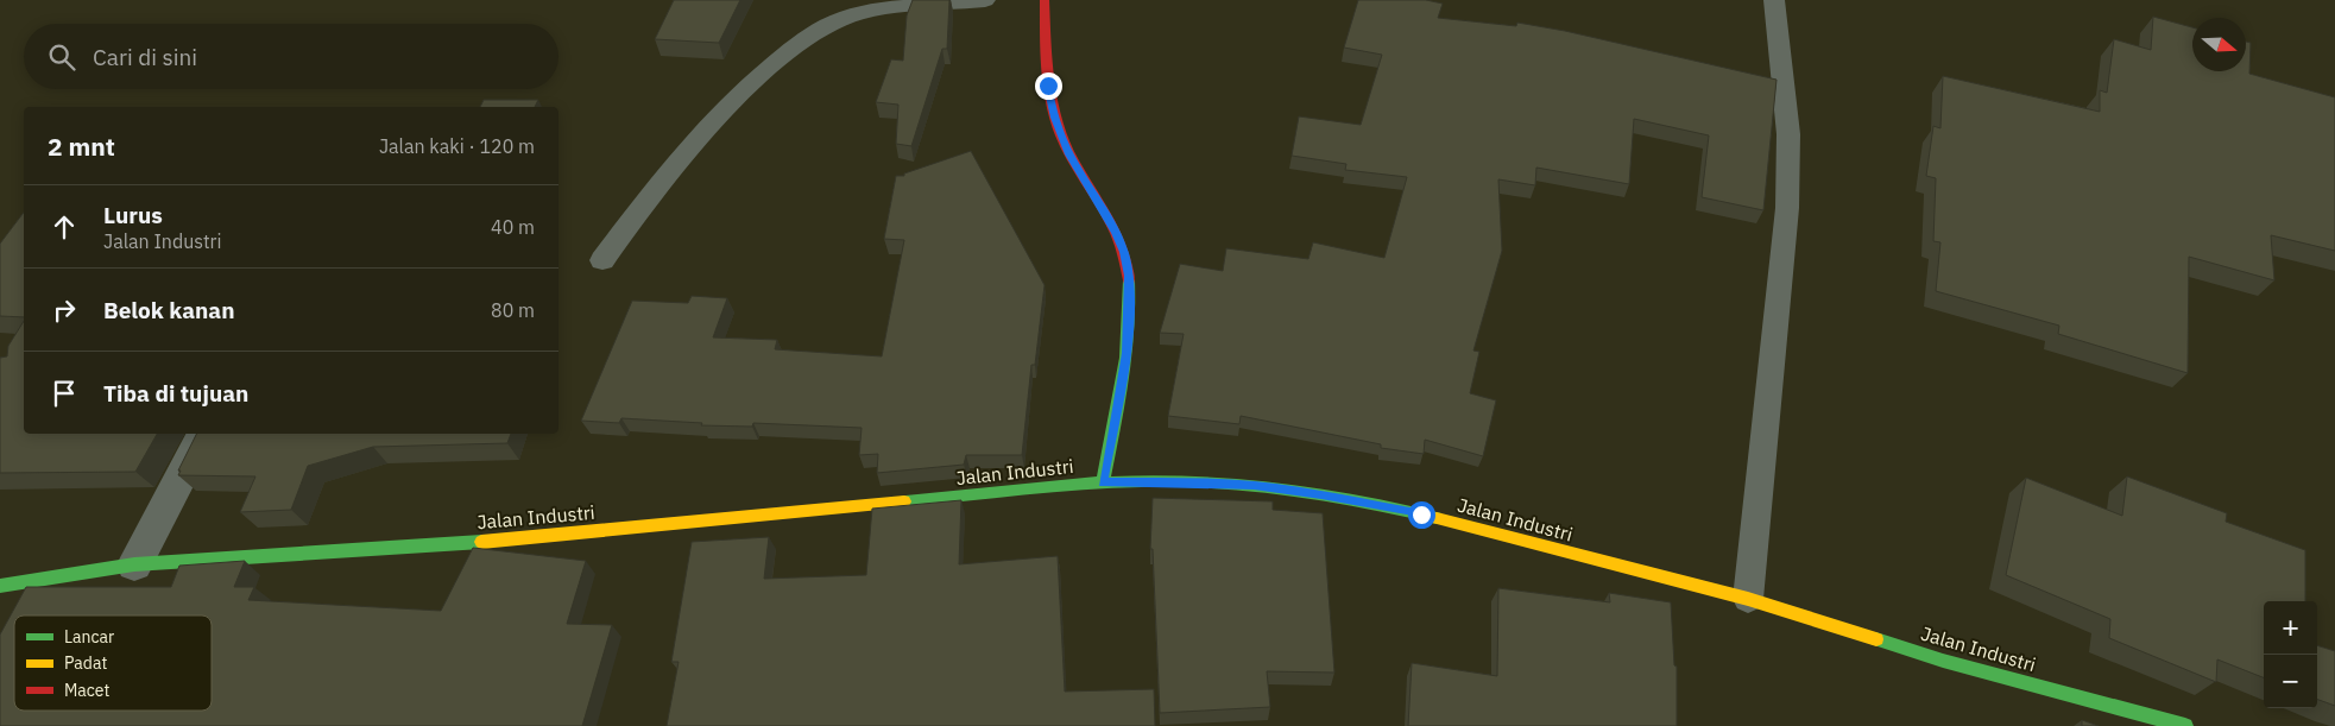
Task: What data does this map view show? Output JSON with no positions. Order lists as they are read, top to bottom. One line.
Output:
{"streets":{"main road":["Jalan Industri"]},"legend":["Lancar","Padat","Macet"],"north":"right","page":{"search":"Cari di sini","heading":["2 mnt","Jalan kaki · 120 m"],"list":[["Lurus","Jalan Industri","40 m"],["Belok kanan","80 m"],"Tiba di tujuan"],"map_buttons":["+","−"]}}
